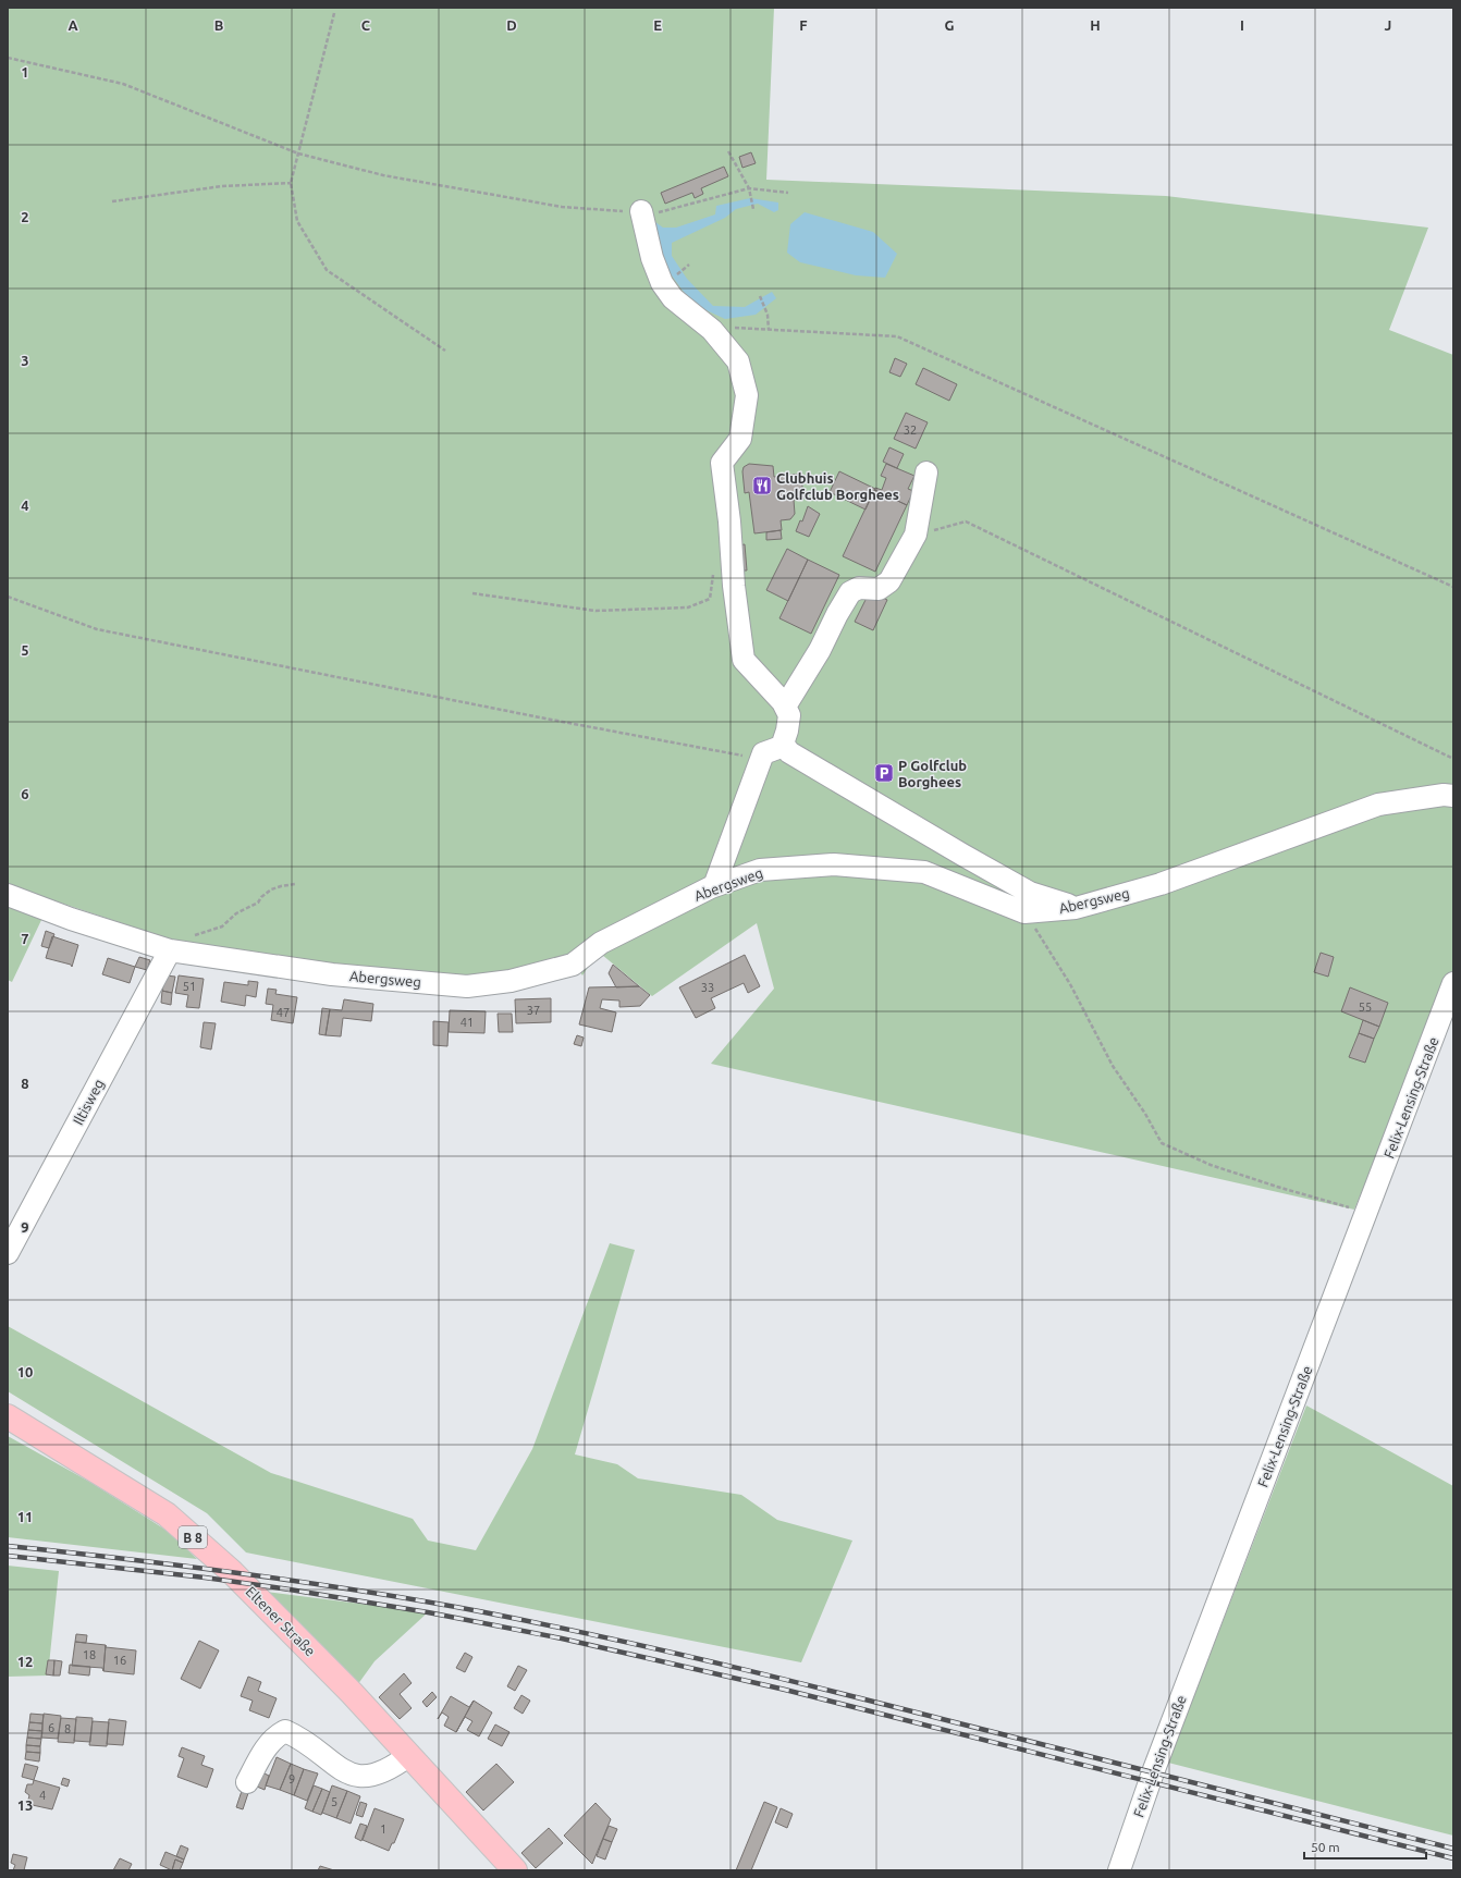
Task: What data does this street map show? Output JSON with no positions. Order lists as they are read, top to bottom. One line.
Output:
{"streets":{"main road":["B 8","Eltener Straße"],"street":["Abergsweg","Felix-Lensing-Straße","Iltisweg"]},"crossings":[["Abergsweg","Iltisweg"]],"places":{"restaurant":["Clubhuis Golfclub Borghees"],"parking":["P Golfclub Borghees"]},"house_numbers":["32","51","33","55","37","47","41","18","16","6","8","9","4","5","1"],"scale_bar":"50 m","grid":{"columns":["A","B","C","D","E","F","G","H","I","J"],"rows":["1","2","3","4","5","6","7","8","9","10","11","12","13"]}}
